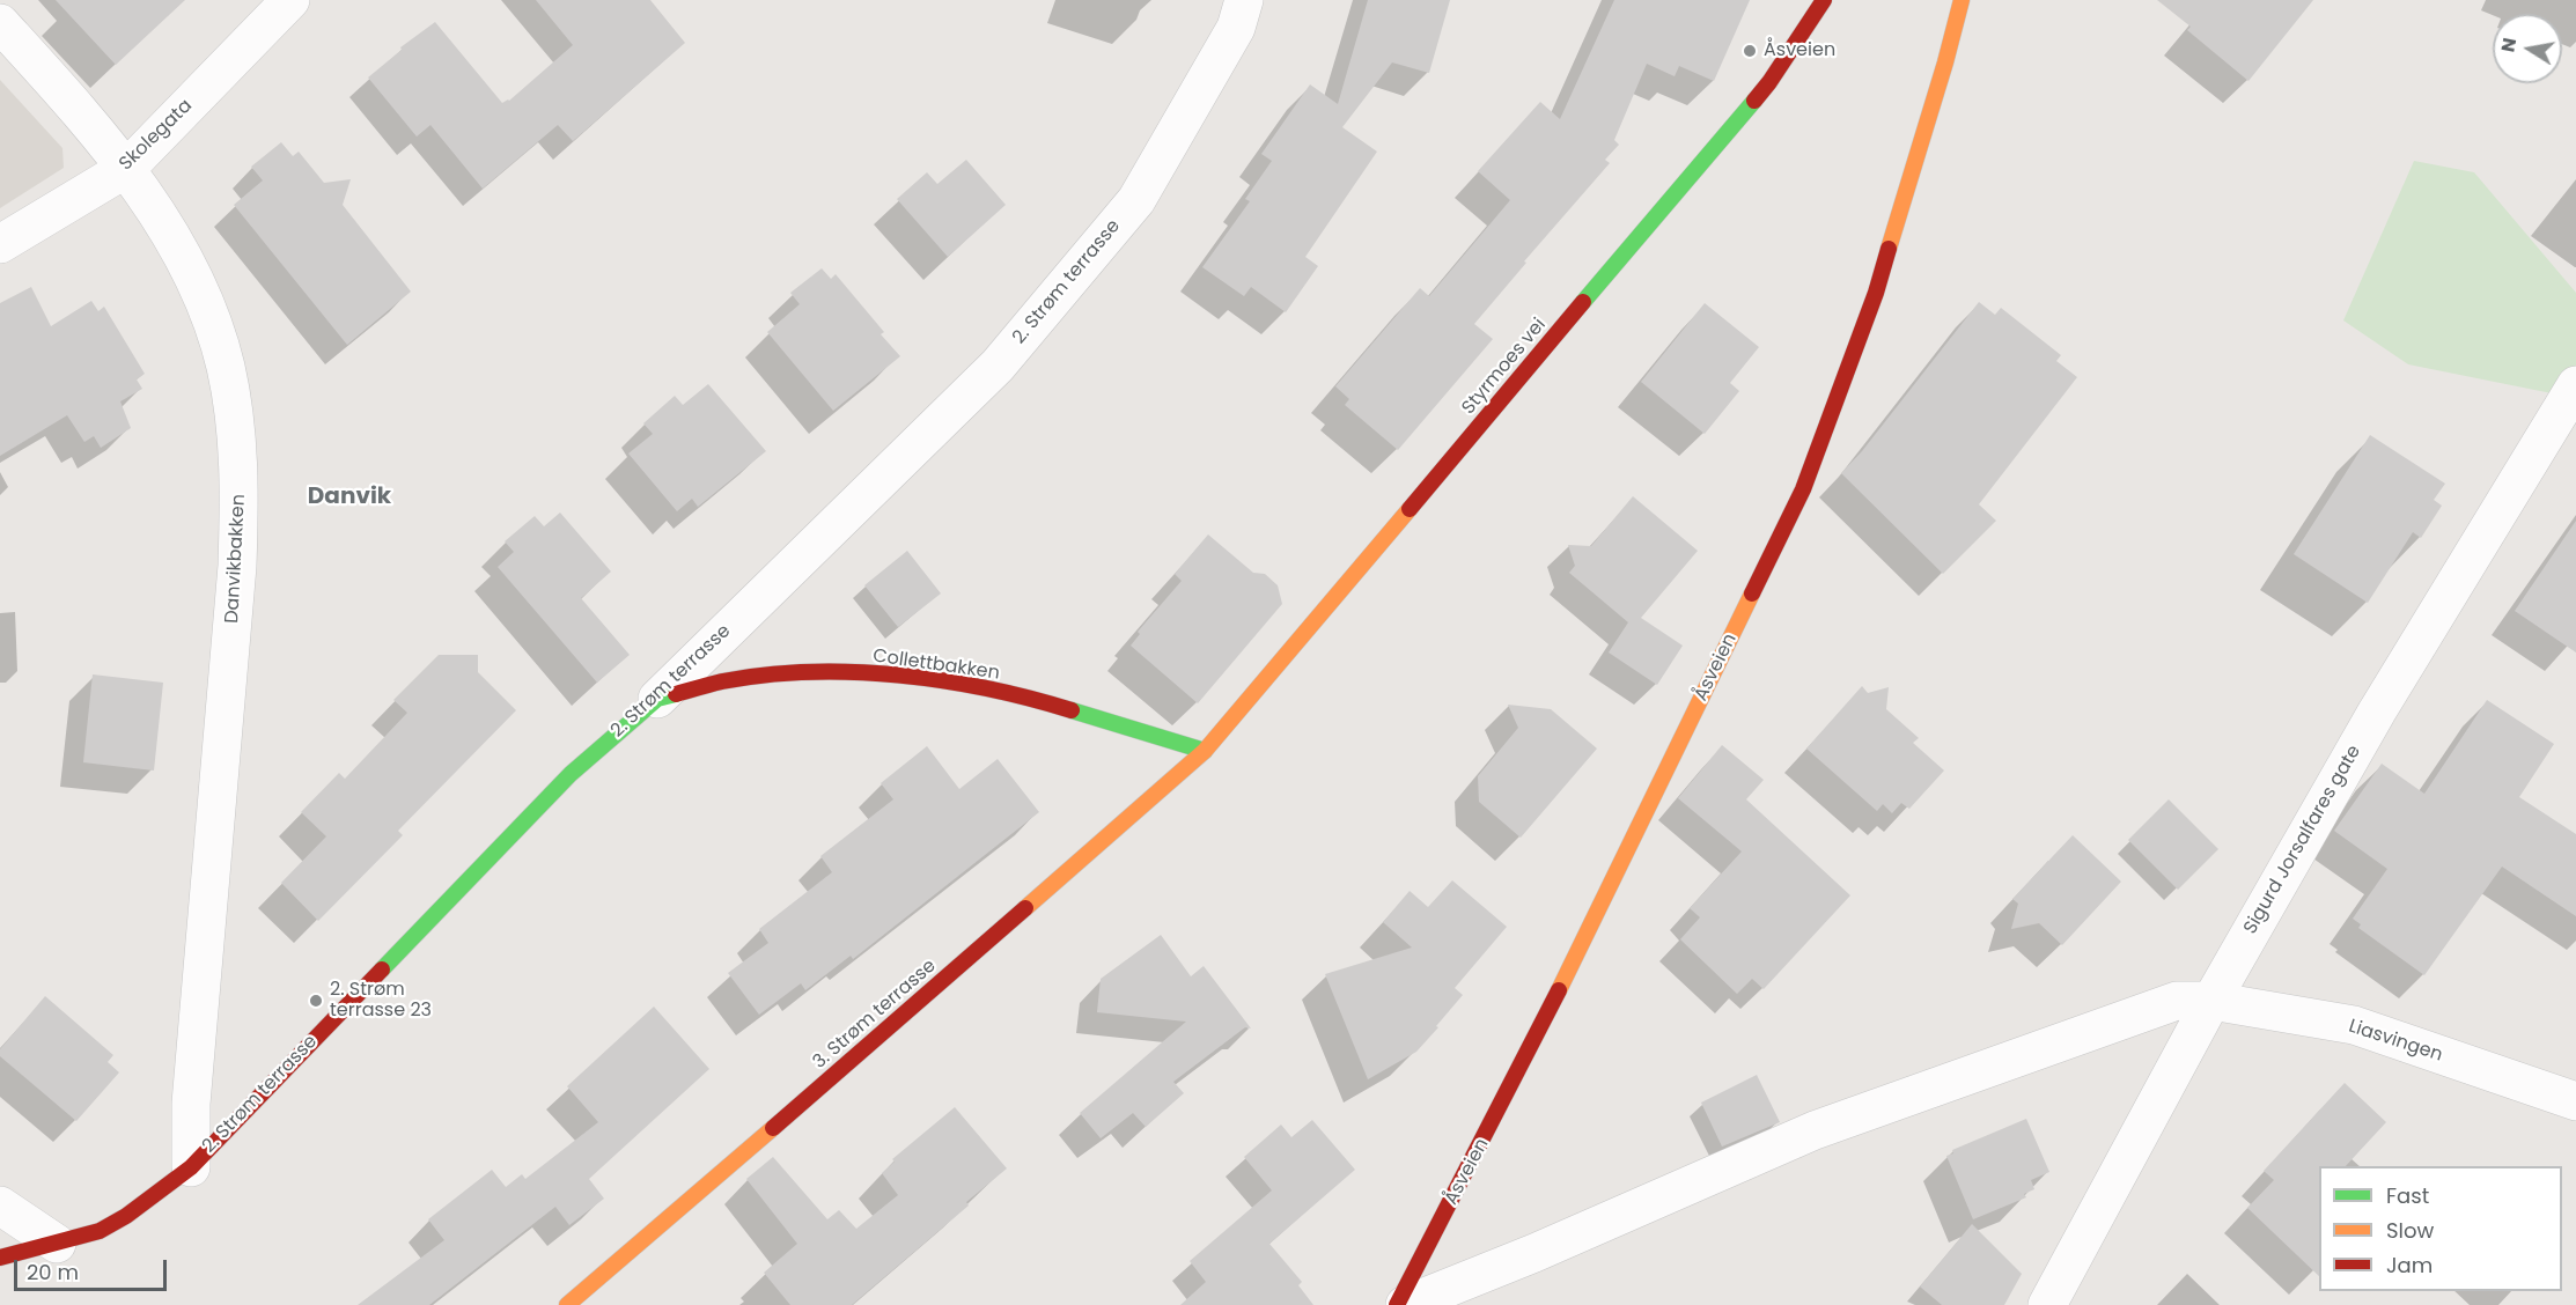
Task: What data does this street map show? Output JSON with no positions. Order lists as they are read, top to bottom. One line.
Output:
{"streets":{"main road":["2. Strøm terrasse","Styrmoes vei","Collettbakken","Åsveien","3. Strøm terrasse"],"street":["Skolegata","Danvikbakken","Sigurd Jorsalfares gate","Liasvingen"]},"crossings":[["Skolegata","Danvikbakken"],["2. Strøm terrasse","Danvikbakken"],["2. Strøm terrasse","Collettbakken"],["Styrmoes vei","Collettbakken"],["Styrmoes vei","3. Strøm terrasse"],["Collettbakken","3. Strøm terrasse"],["Sigurd Jorsalfares gate","Liasvingen"]],"districts":["Danvik"],"places":["Åsveien","2. Strøm terrasse 23"],"legend":["Fast","Slow","Jam"],"scale_bar":"20 m","north":"left"}
